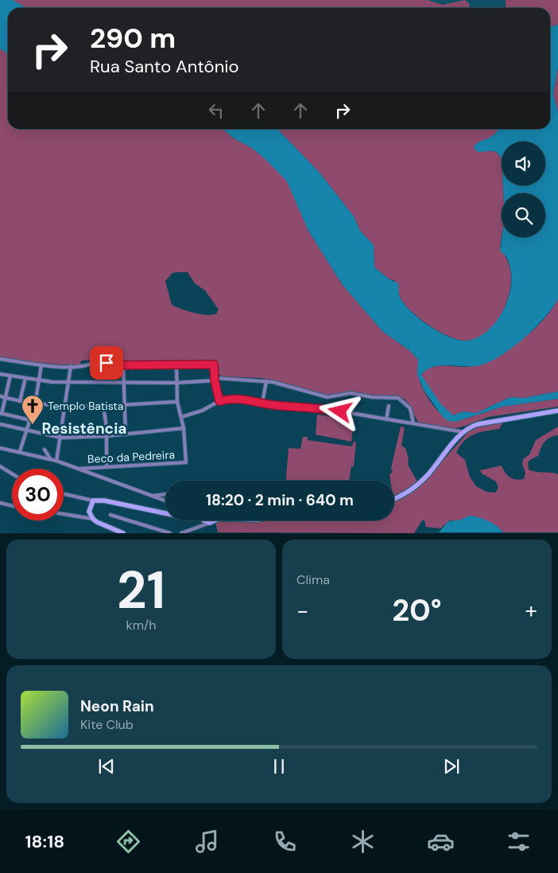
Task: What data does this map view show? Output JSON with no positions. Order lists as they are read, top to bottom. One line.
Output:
{"streets":{"street":["Beco da Pedreira"]},"districts":["Resistência"],"places":{"church":["Templo Batista"]},"page":{"turn":["290 m","Rua Santo Antônio"],"limit":"30","trip":"18:20 · 2 min · 640 m","tile":[["21","km/h"],"Clima"],"heat":["−","20°","+"],"song":["Neon Rain","Kite Club"],"tabs":"18:18"}}
